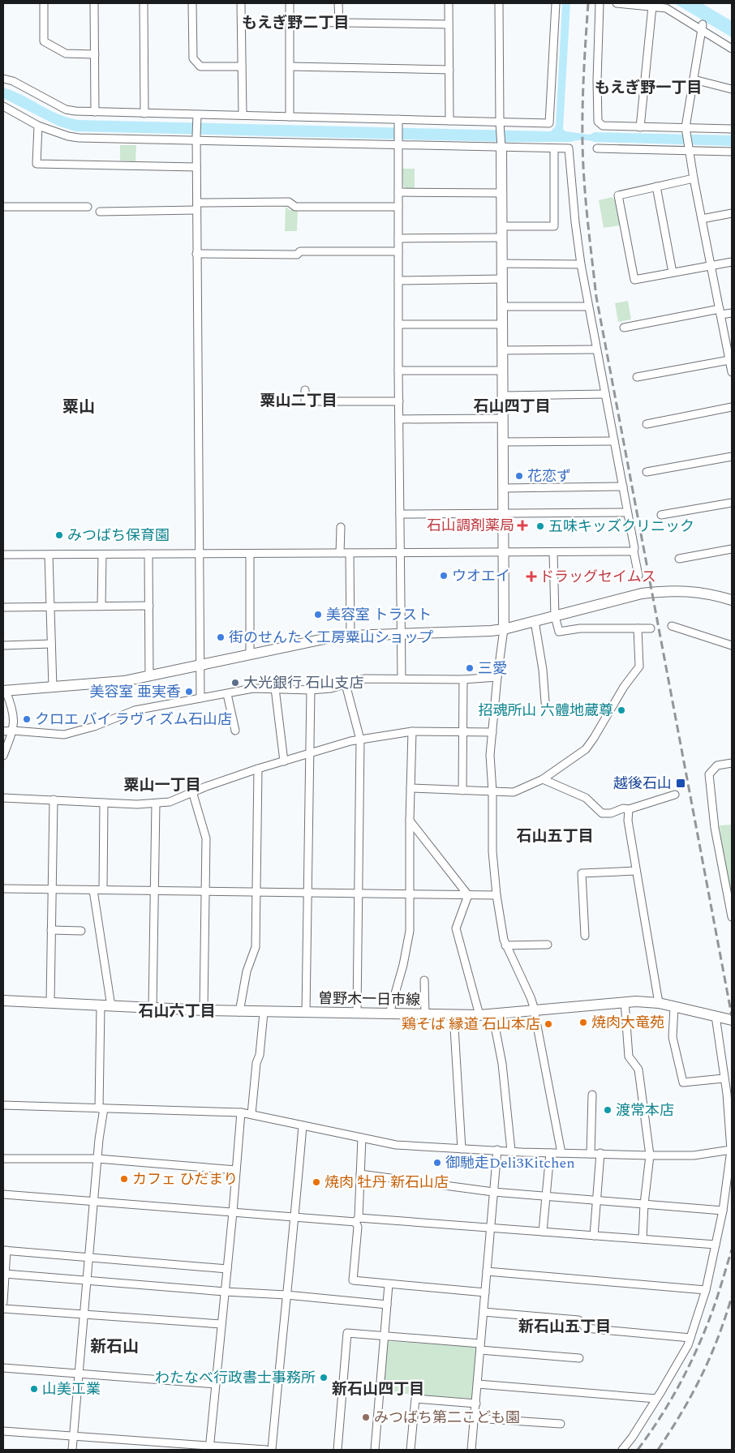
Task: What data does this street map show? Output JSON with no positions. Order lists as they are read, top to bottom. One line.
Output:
{"streets":{"street":["曽野木一日市線"]},"districts":["もえぎ野二丁目","もえぎ野一丁目","粟山二丁目","石山四丁目","粟山","粟山一丁目","石山五丁目","石山六丁目","新石山五丁目","新石山","新石山四丁目"],"places":{"other":["花恋ず","五味キッズクリニック","みつばち保育園","ウオエイ","美容室 トラスト","街のせんたく工房粟山ショップ","三愛","大光銀行 石山支店","美容室 亜実香","招魂所山 六體地蔵尊","クロエ バイ ラヴィズム石山店","焼肉大竜苑","鶏そば 縁道 石山本店","渡常本店","御馳走Deli3Kitchen","カフェ ひだまり","焼肉 牡丹 新石山店","わたなべ行政書士事務所","山美工業","みつばち第二こども園"],"health":["石山調剤薬局","ドラッグセイムス"],"transit":["越後石山"]}}
